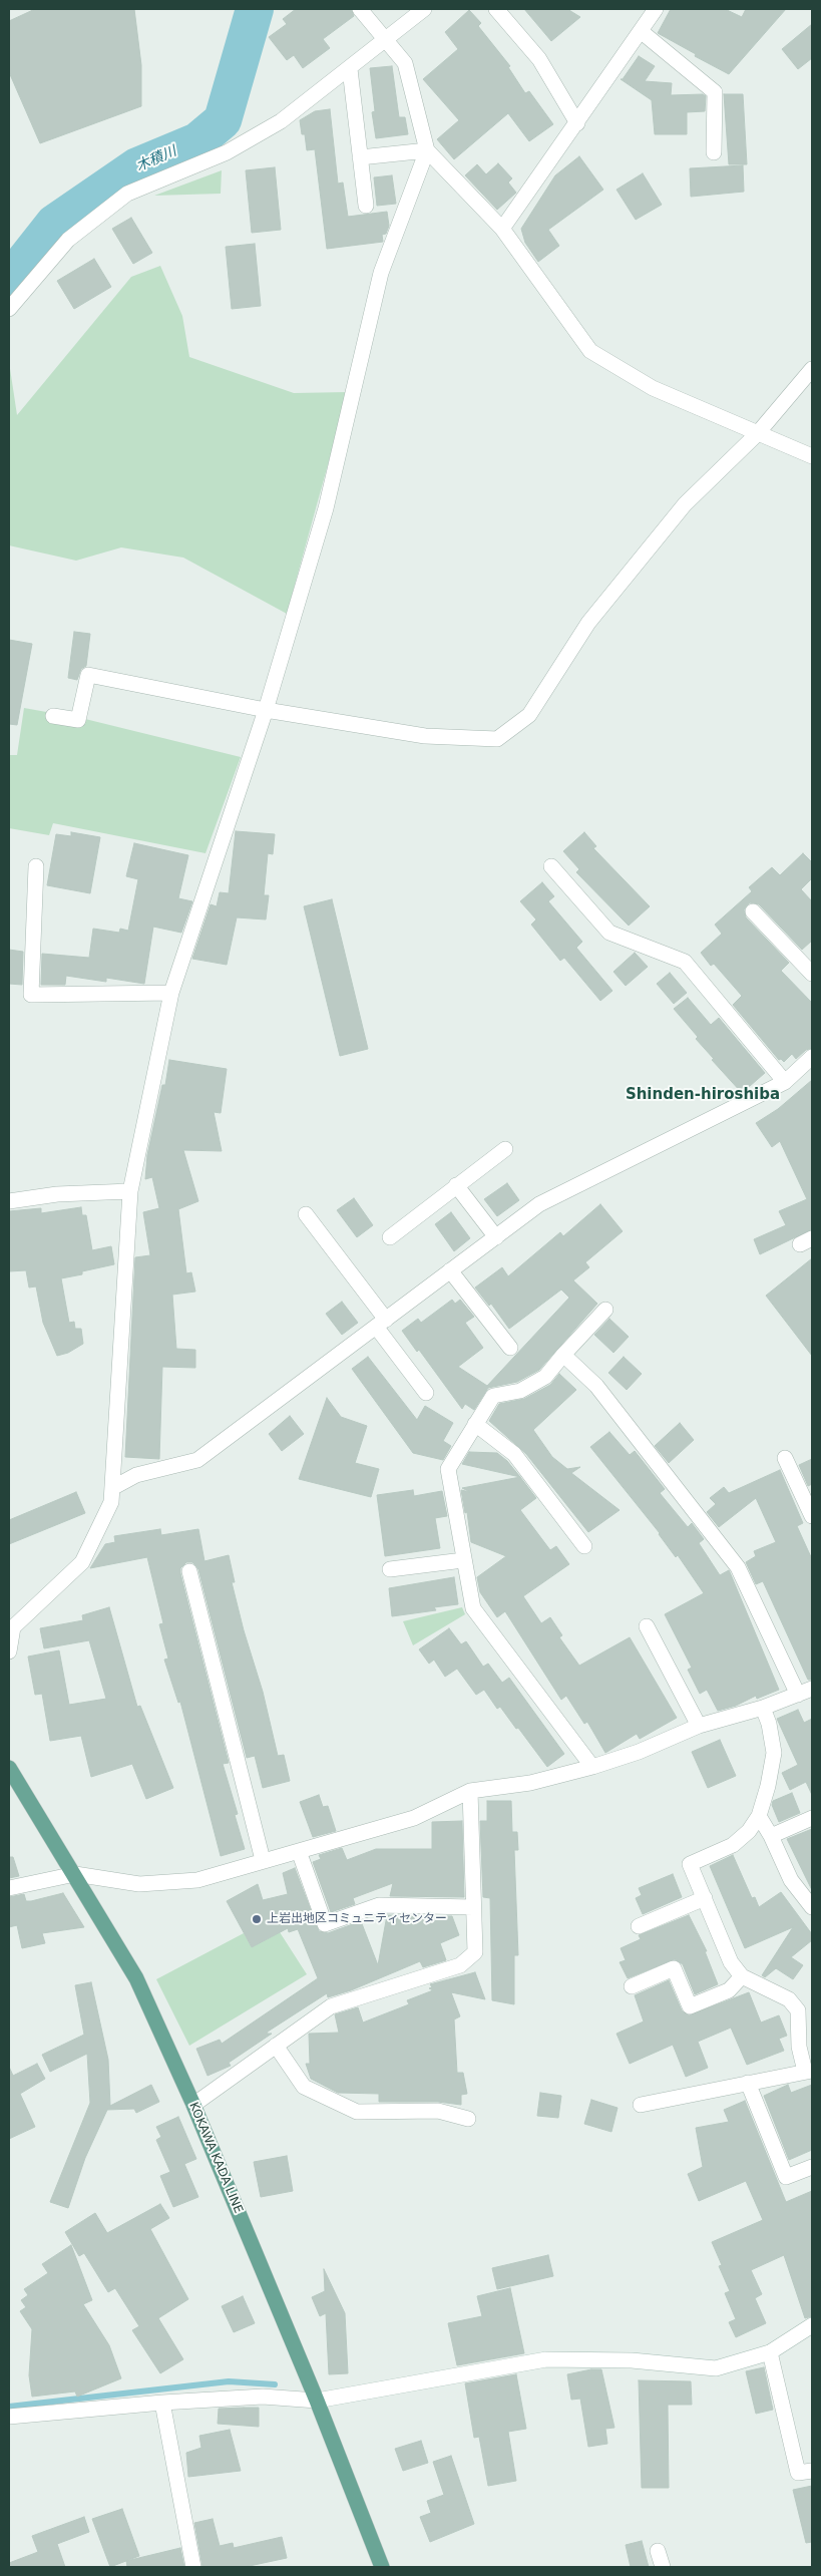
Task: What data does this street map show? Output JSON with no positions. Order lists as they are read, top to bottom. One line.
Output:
{"streets":{"main road":["KOKAWA KADA LINE"]},"districts":["Shinden-hiroshiba"],"water":["木積川"],"places":["上岩出地区コミュニティセンター"]}
